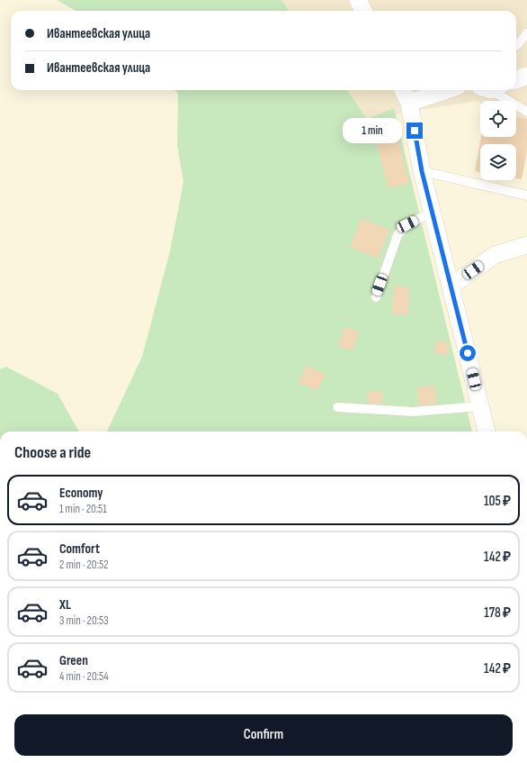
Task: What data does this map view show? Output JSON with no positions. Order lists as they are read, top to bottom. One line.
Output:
{"page":{"banner":["Ивантеевская улица","Ивантеевская улица"],"bubble":"1 min","heading":"Choose a ride","list":[{"name":"Economy","note":"1 min · 20:51","value":"105 ₽"},{"name":"Comfort","note":"2 min · 20:52","value":"142 ₽"},{"name":"XL","note":"3 min · 20:53","value":"178 ₽"},{"name":"Green","note":"4 min · 20:54","value":"142 ₽"}],"buttons":"Confirm"}}
